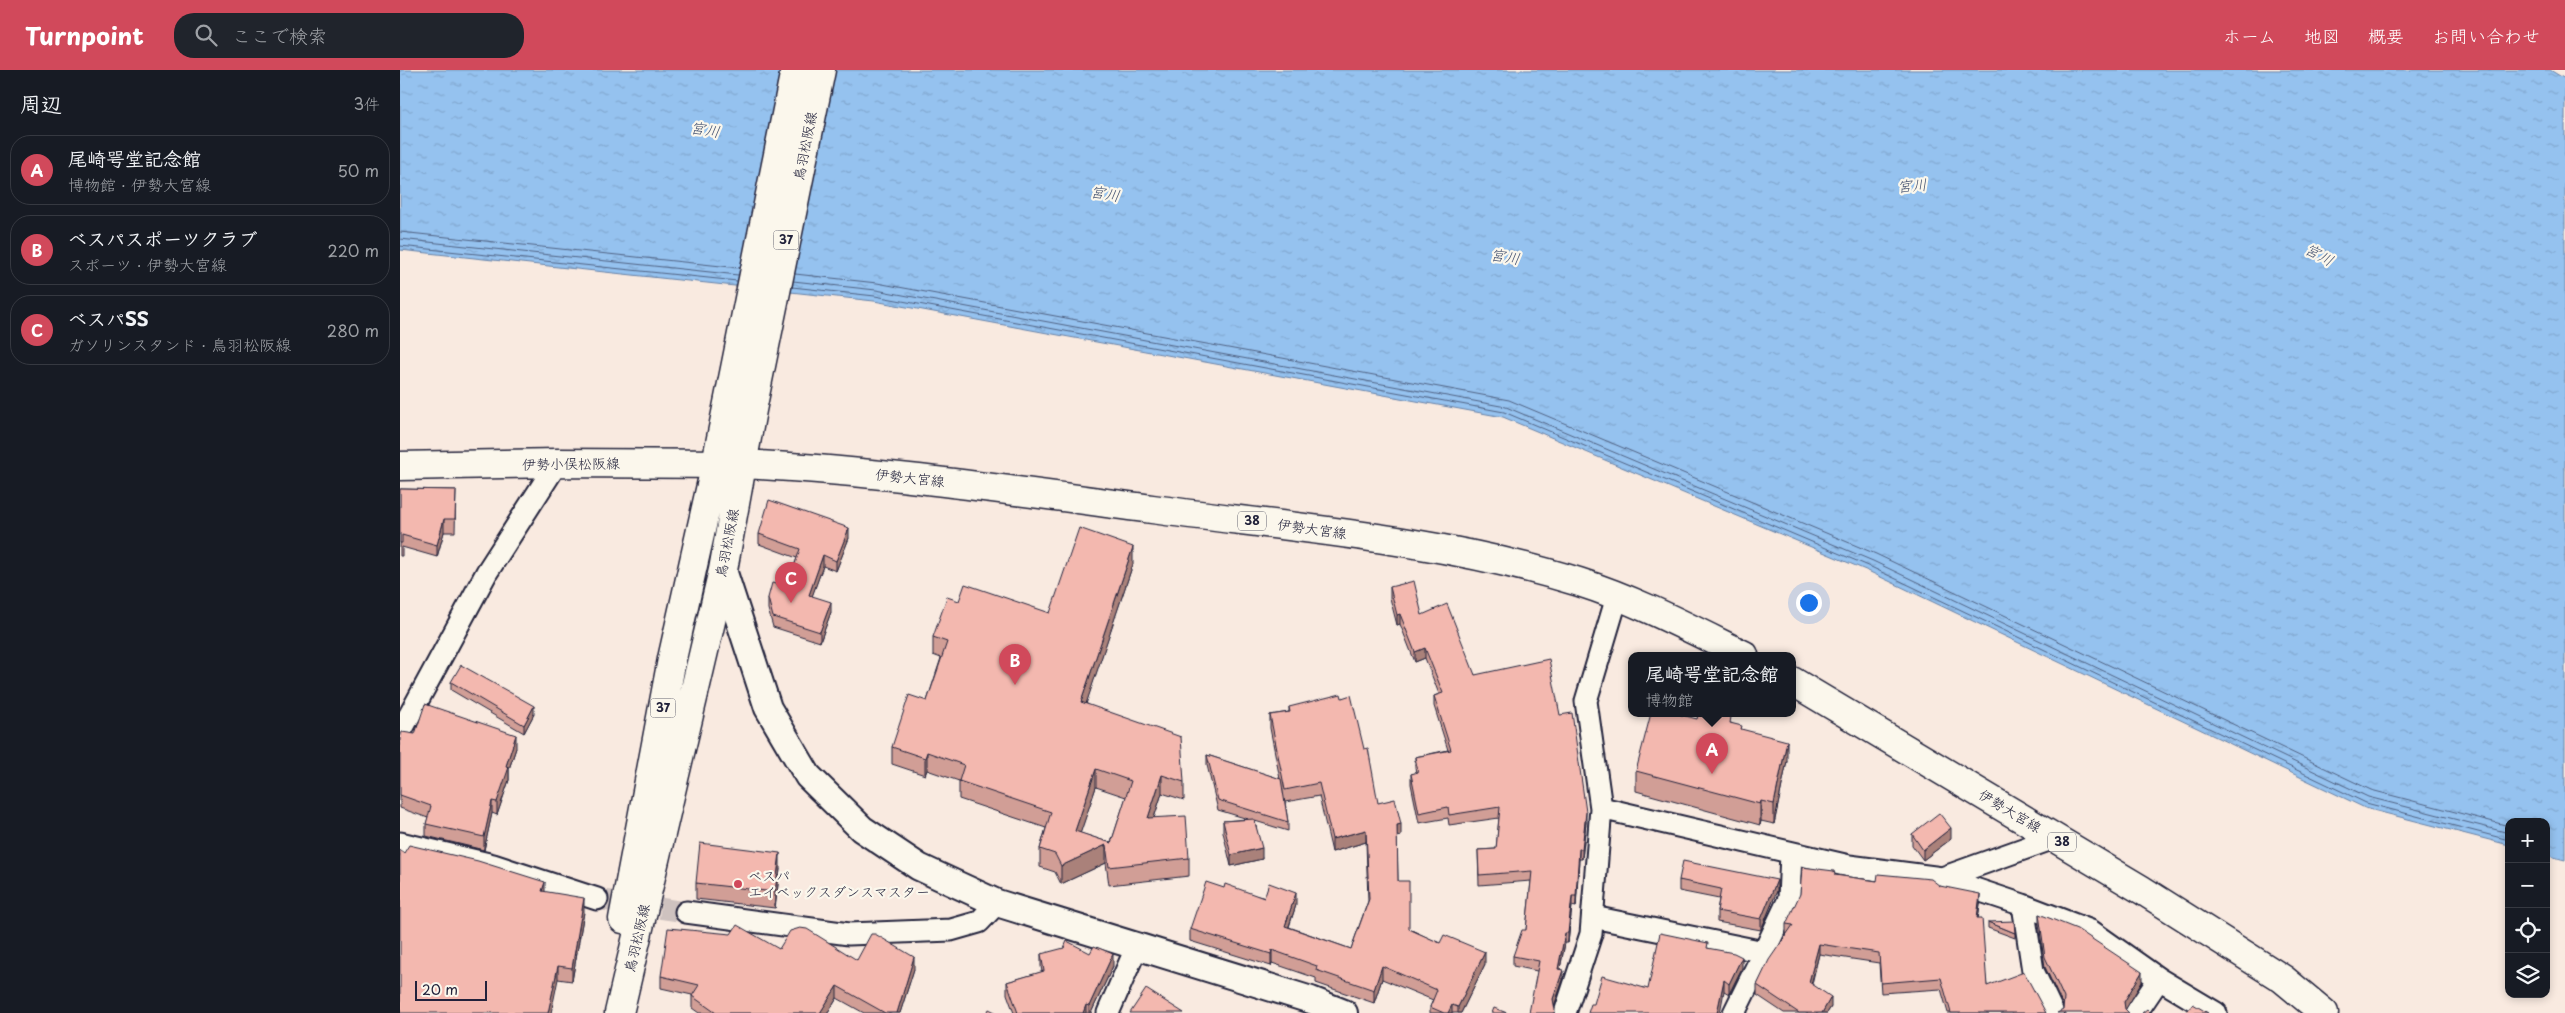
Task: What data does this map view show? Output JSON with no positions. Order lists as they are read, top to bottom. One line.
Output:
{"streets":{"main road":["鳥羽松阪線","37","伊勢小俣松阪線","伊勢大宮線","38"]},"crossings":[["鳥羽松阪線","伊勢小俣松阪線"],["鳥羽松阪線","伊勢大宮線"],["伊勢小俣松阪線","伊勢大宮線"]],"water":["宮川"],"places":["ベスパ エイベックスダンスマスター"],"scale_bar":"20 m","page":{"header":"Turnpoint","search":"ここで検索","nav":["ホーム","地図","概要","お問い合わせ"],"heading":["周辺","3件"],"list":[{"mark":"A","name":"尾崎咢堂記念館","note":"博物館 · 伊勢大宮線","value":"50 m"},{"mark":"B","name":"ベスパスポーツクラブ","note":"スポーツ · 伊勢大宮線","value":"220 m"},{"mark":"C","name":"ベスパSS","note":"ガソリンスタンド · 鳥羽松阪線","value":"280 m"}],"pins":["C","B","A"],"popup":["尾崎咢堂記念館","博物館"],"map_buttons":["+","−"],"scale":"20 m"}}
